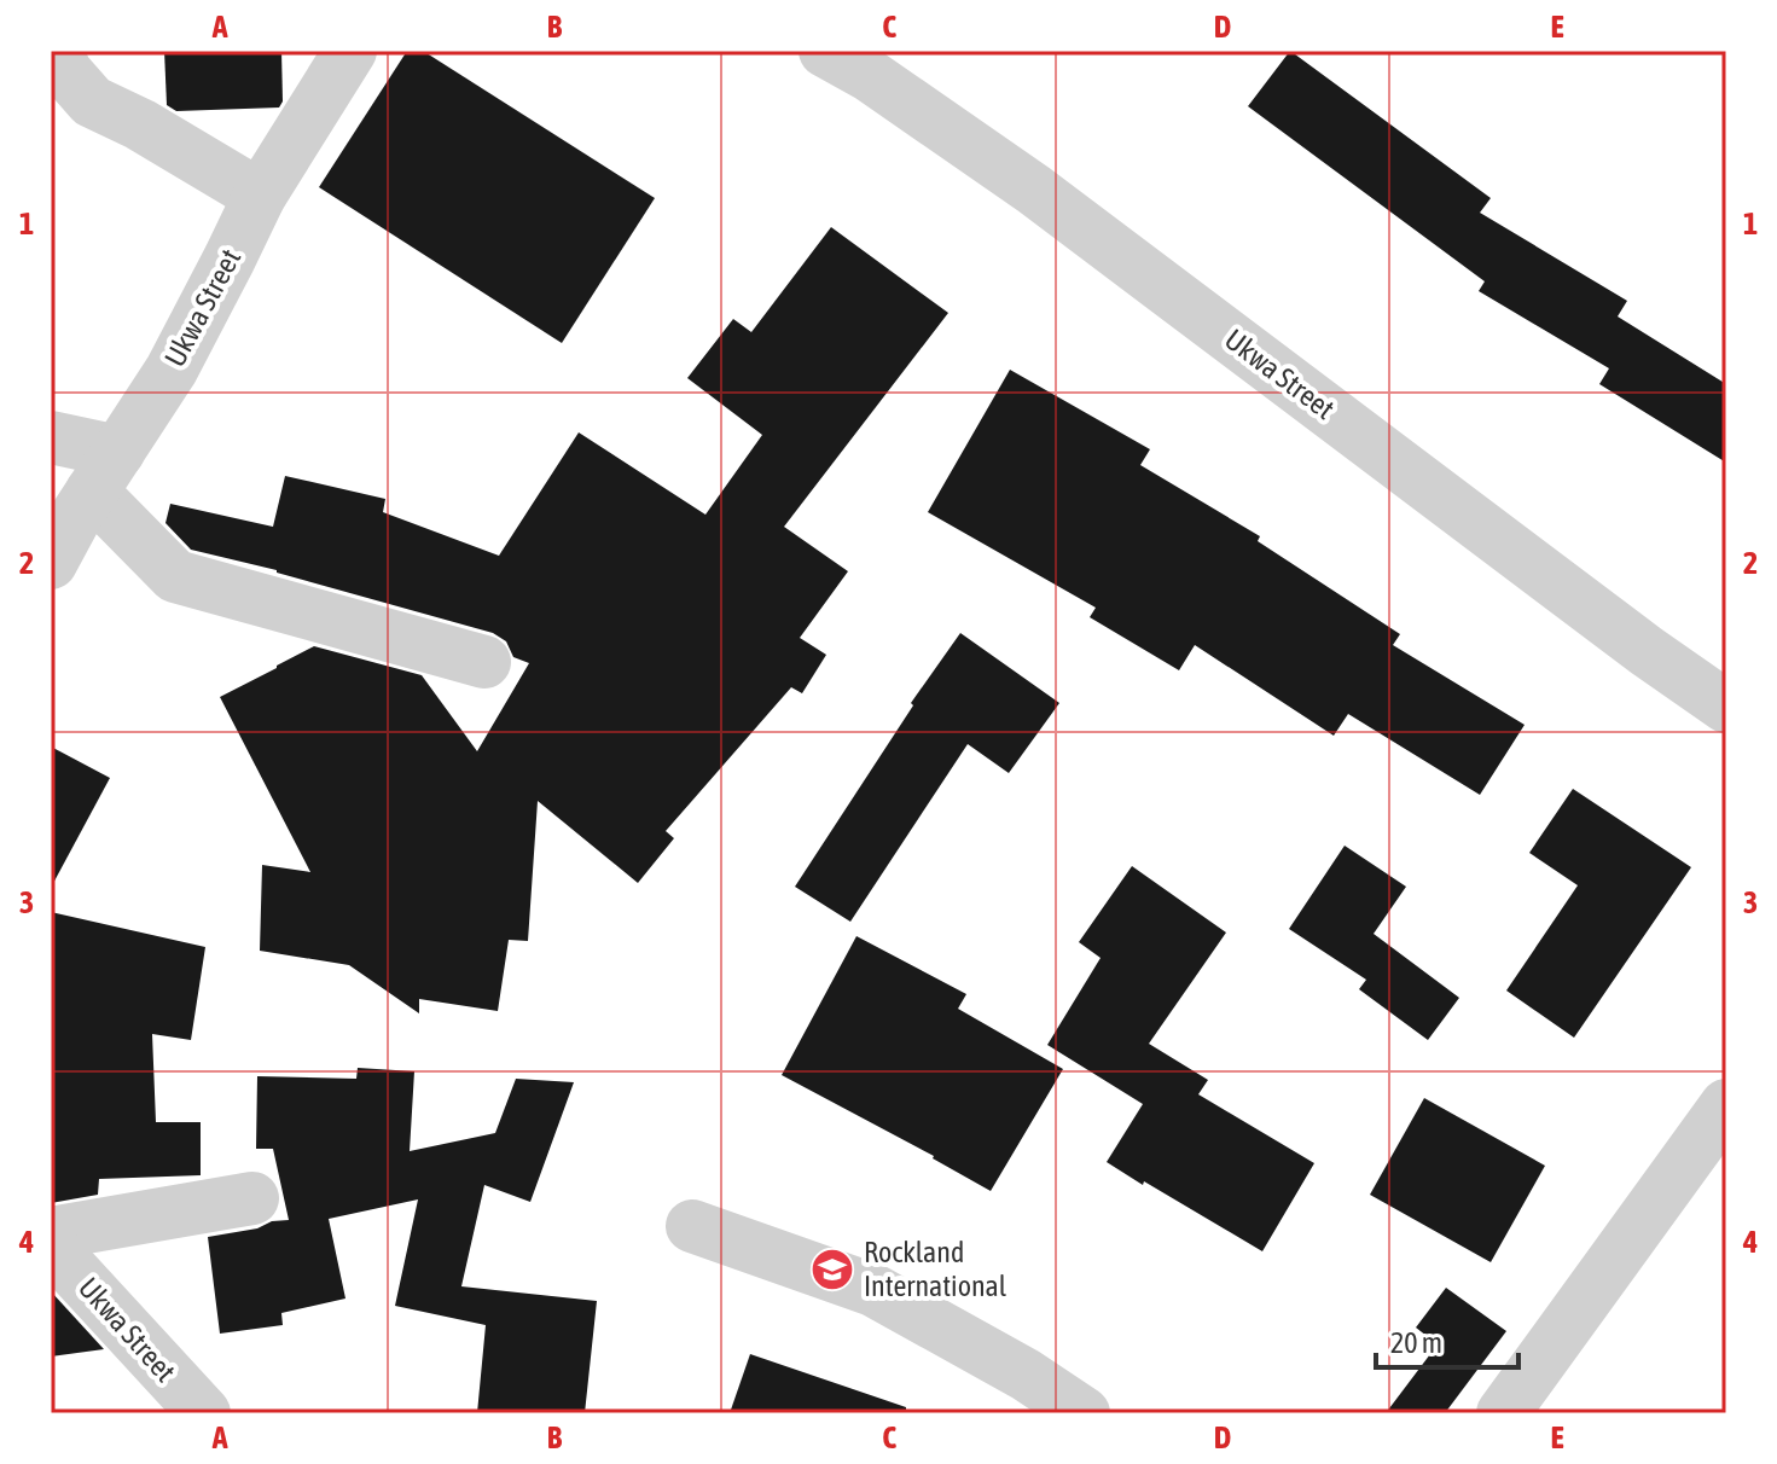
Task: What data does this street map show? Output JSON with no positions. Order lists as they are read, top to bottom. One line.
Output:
{"streets":{"street":["Ukwa Street"]},"places":{"school or university":["Rockland International"]},"scale_bar":"20 m","grid":{"columns":["A","B","C","D","E"],"rows":["1","2","3","4"]}}
